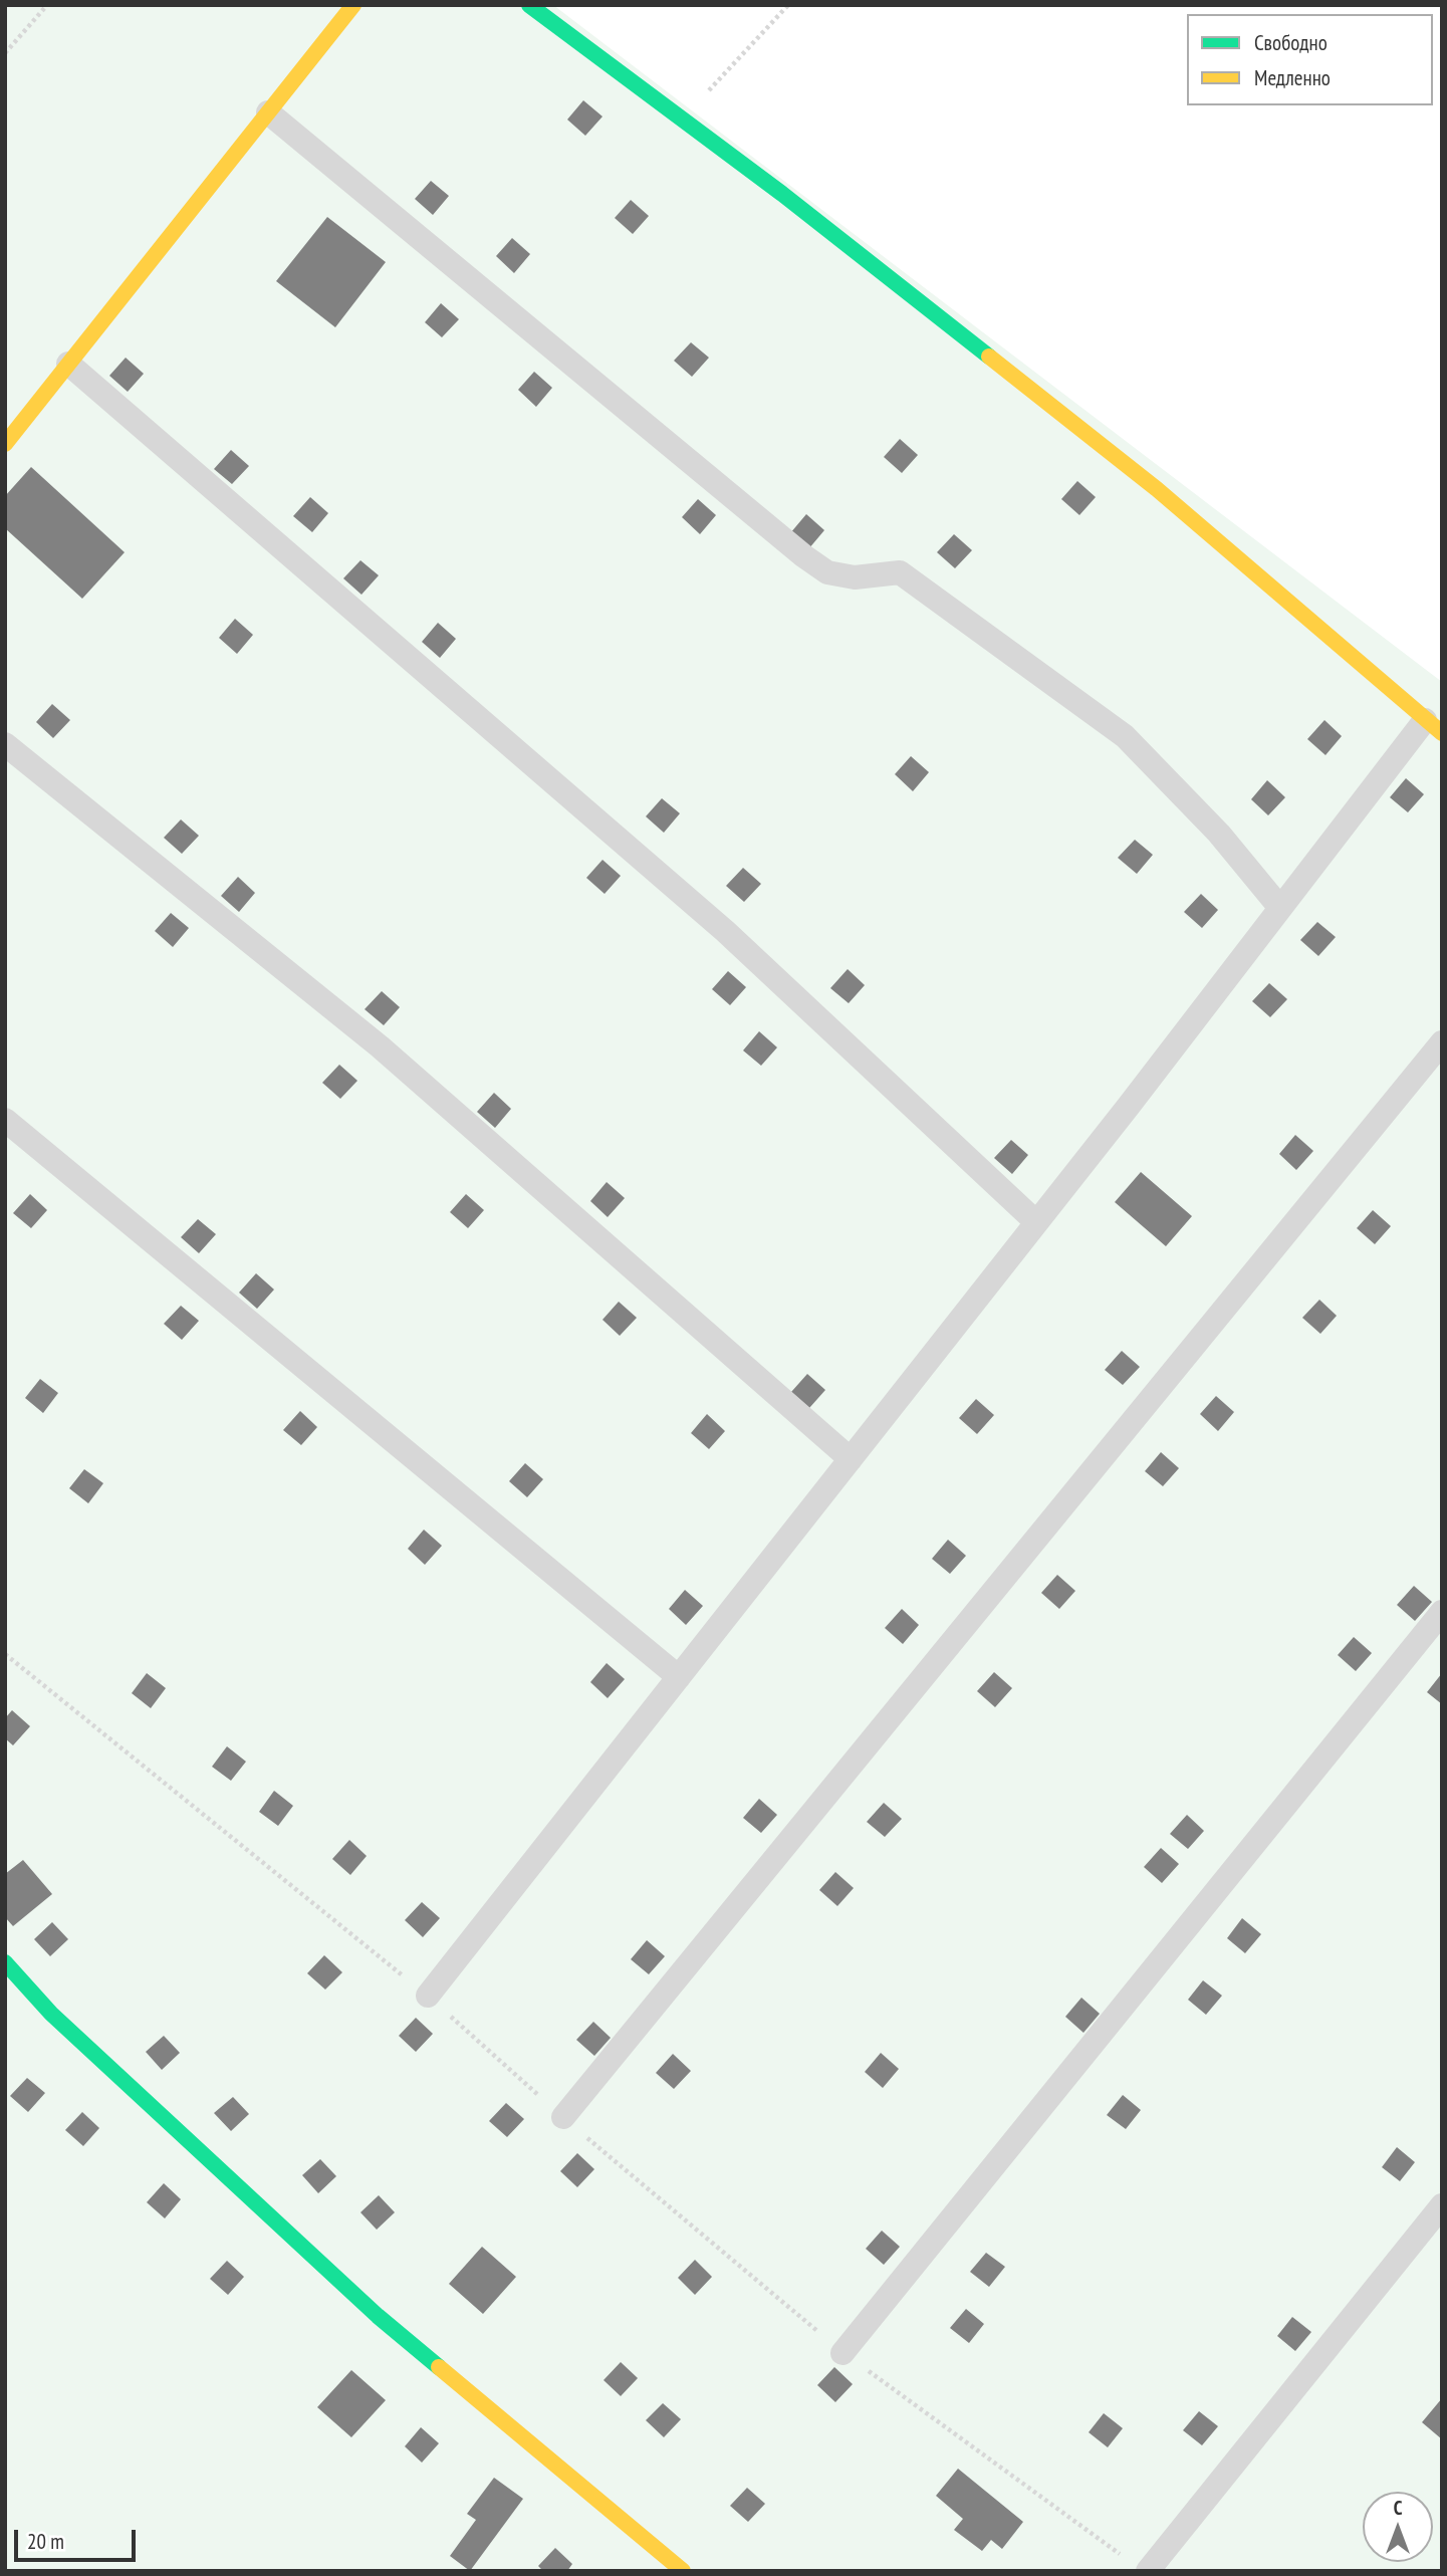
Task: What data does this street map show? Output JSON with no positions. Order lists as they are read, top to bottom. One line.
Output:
{"legend":["Свободно","Медленно"],"scale_bar":"20 m","north":"top"}
